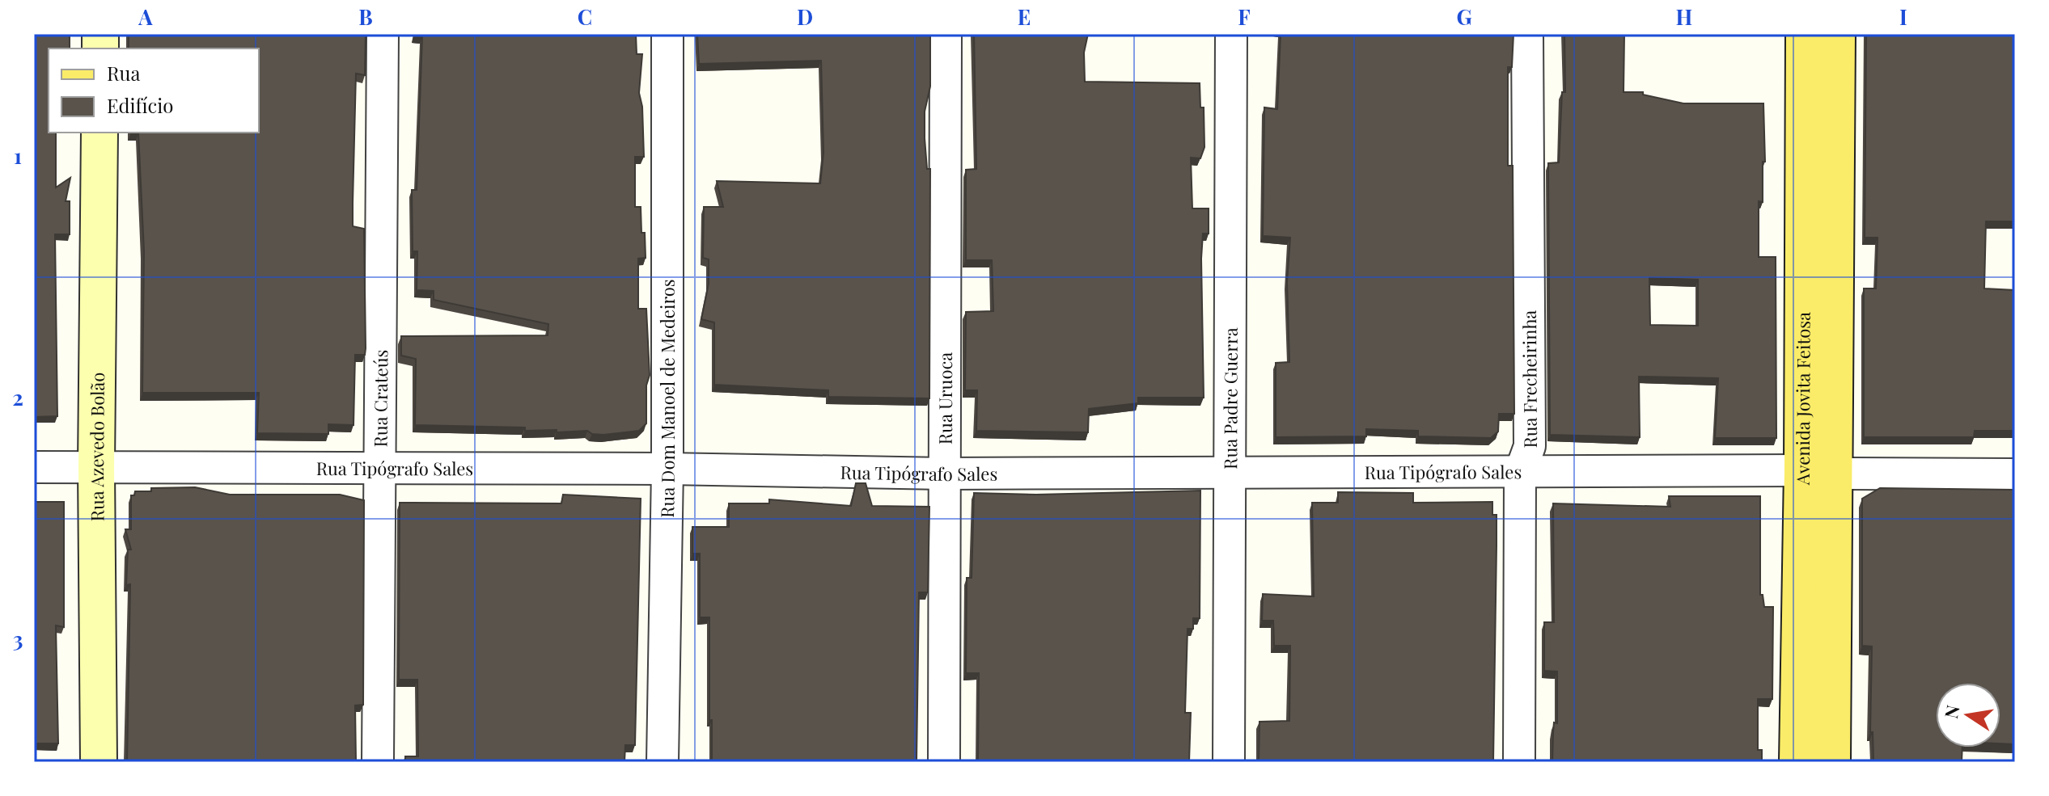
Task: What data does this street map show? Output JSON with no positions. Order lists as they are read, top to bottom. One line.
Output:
{"streets":{"main road":["Avenida Jovita Feitosa"],"street":["Rua Frecheirinha","Rua Crateús","Rua Dom Manoel de Medeiros","Rua Uruoca","Rua Padre Guerra","Rua Azevedo Bolão","Rua Tipógrafo Sales"]},"crossings":[["Rua Frecheirinha","Rua Tipógrafo Sales"],["Rua Crateús","Rua Tipógrafo Sales"],["Rua Dom Manoel de Medeiros","Rua Tipógrafo Sales"],["Rua Uruoca","Rua Tipógrafo Sales"],["Rua Padre Guerra","Rua Tipógrafo Sales"],["Avenida Jovita Feitosa","Rua Tipógrafo Sales"],["Rua Azevedo Bolão","Rua Tipógrafo Sales"]],"legend":["Rua","Edifício"],"north":"left","grid":{"columns":["A","B","C","D","E","F","G","H","I"],"rows":["1","2","3"]}}
